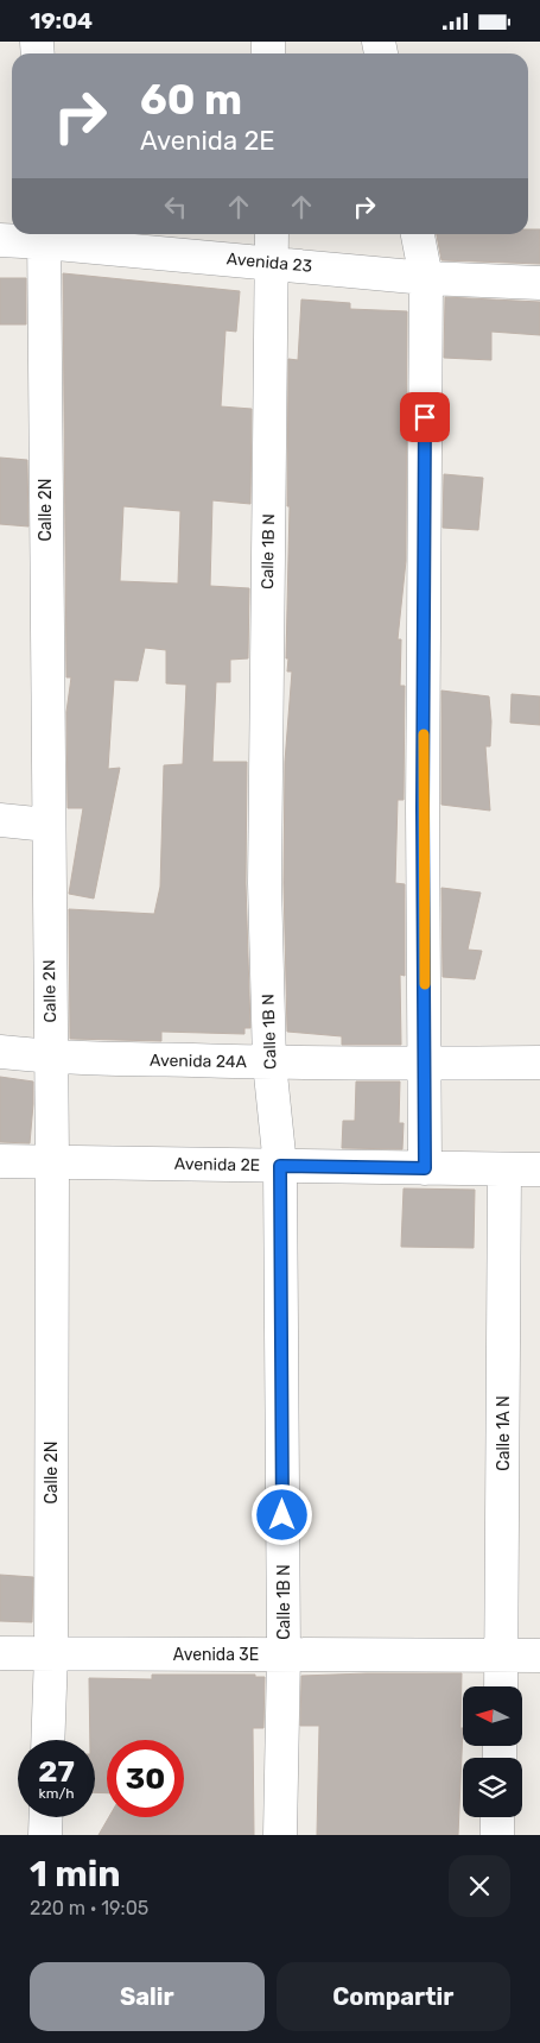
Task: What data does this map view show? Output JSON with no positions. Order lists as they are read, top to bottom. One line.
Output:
{"streets":{"street":["Avenida 23","Calle 2N","Calle 1B N","Avenida 24A","Avenida 2E","Calle 1A N","Avenida 3E"]},"crossings":[["Avenida 23","Calle 2N"],["Avenida 23","Calle 1B N"],["Calle 2N","Avenida 24A"],["Calle 2N","Avenida 2E"],["Calle 2N","Avenida 3E"],["Calle 1B N","Avenida 24A"],["Calle 1B N","Avenida 2E"],["Calle 1B N","Avenida 3E"],["Avenida 2E","Calle 1A N"],["Calle 1A N","Avenida 3E"]],"north":"left","page":{"status":"19:04","turn":["60 m","Avenida 2E"],"speed":"27 km/h","limit":"30","heading":["1 min","220 m · 19:05"],"buttons":["Salir","Compartir"]}}
